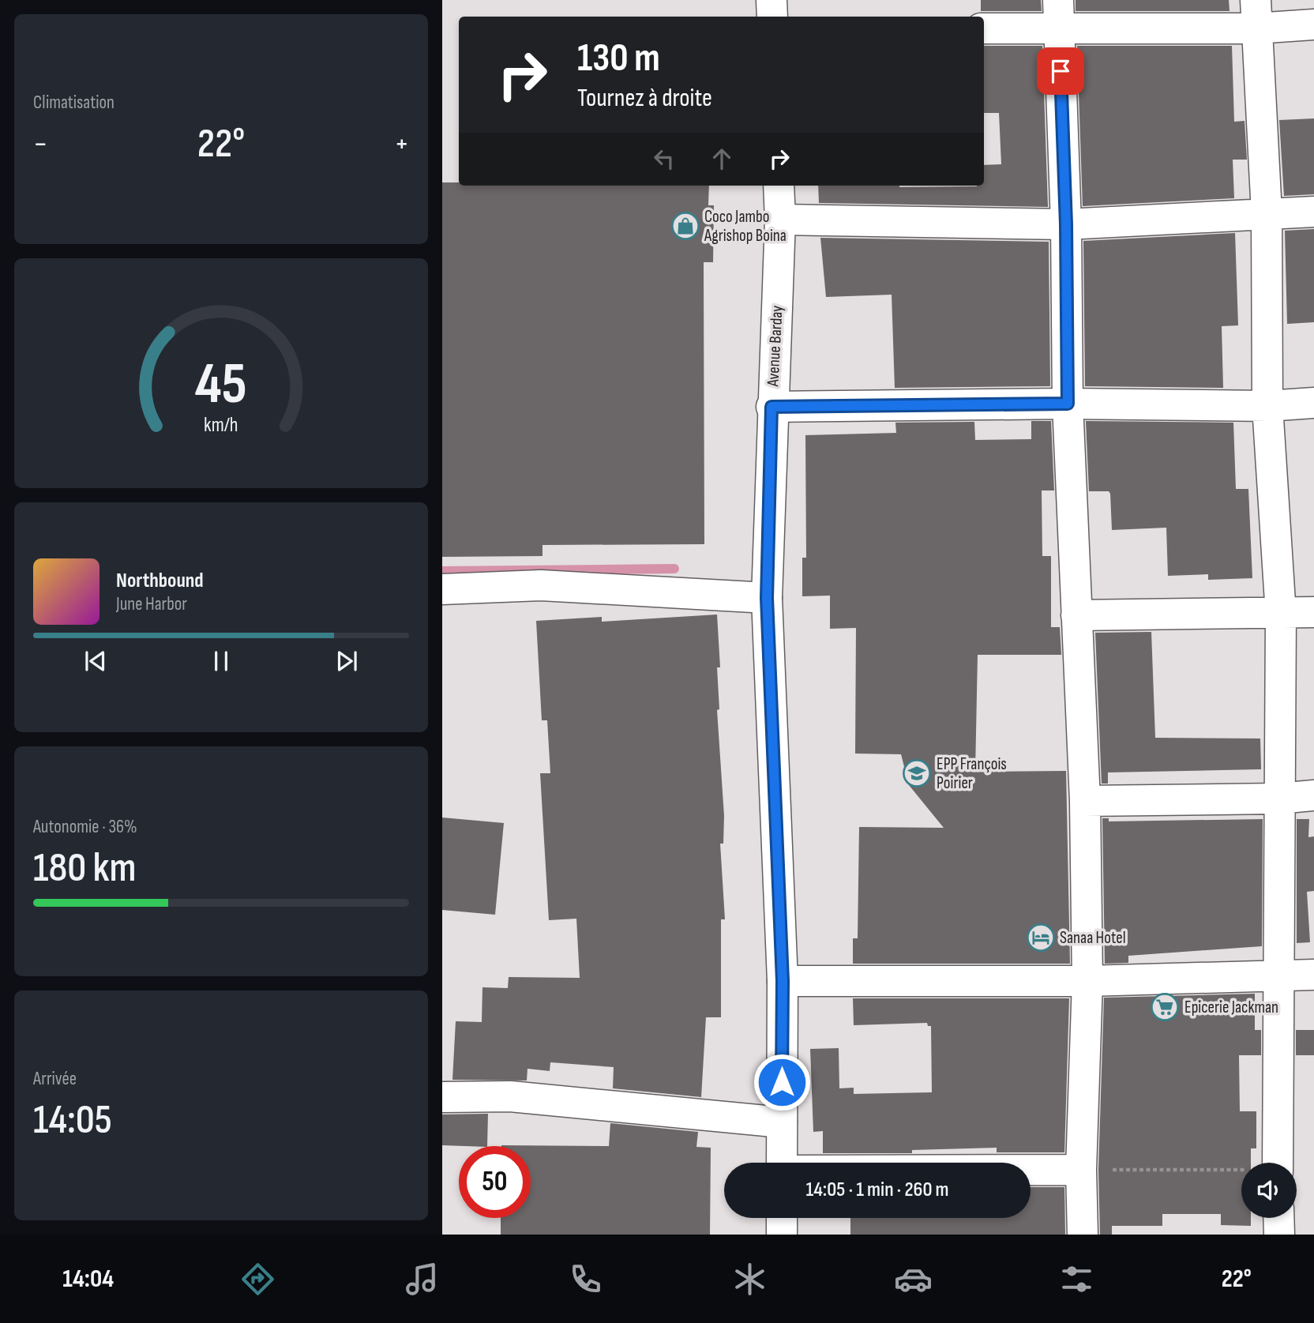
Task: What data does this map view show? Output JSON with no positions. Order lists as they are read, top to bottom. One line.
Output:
{"streets":{"street":["Avenue Barday"]},"places":{"shop":["Coco Jambo Agrishop Boina"],"school or university":["EPP François Poirier"],"hotel":["Sanaa Hotel"],"supermarket":["Epicerie Jackman"]},"page":{"tile":["Climatisation",["Autonomie · 36%","180 km"],["Arrivée","14:05"]],"turn":["130 m","Tournez à droite"],"heat":["−","22°","+"],"song":["Northbound","June Harbor"],"limit":"50","trip":"14:05 · 1 min · 260 m","tabs":["14:04","22°"],"gauge":["45","km/h"]}}
